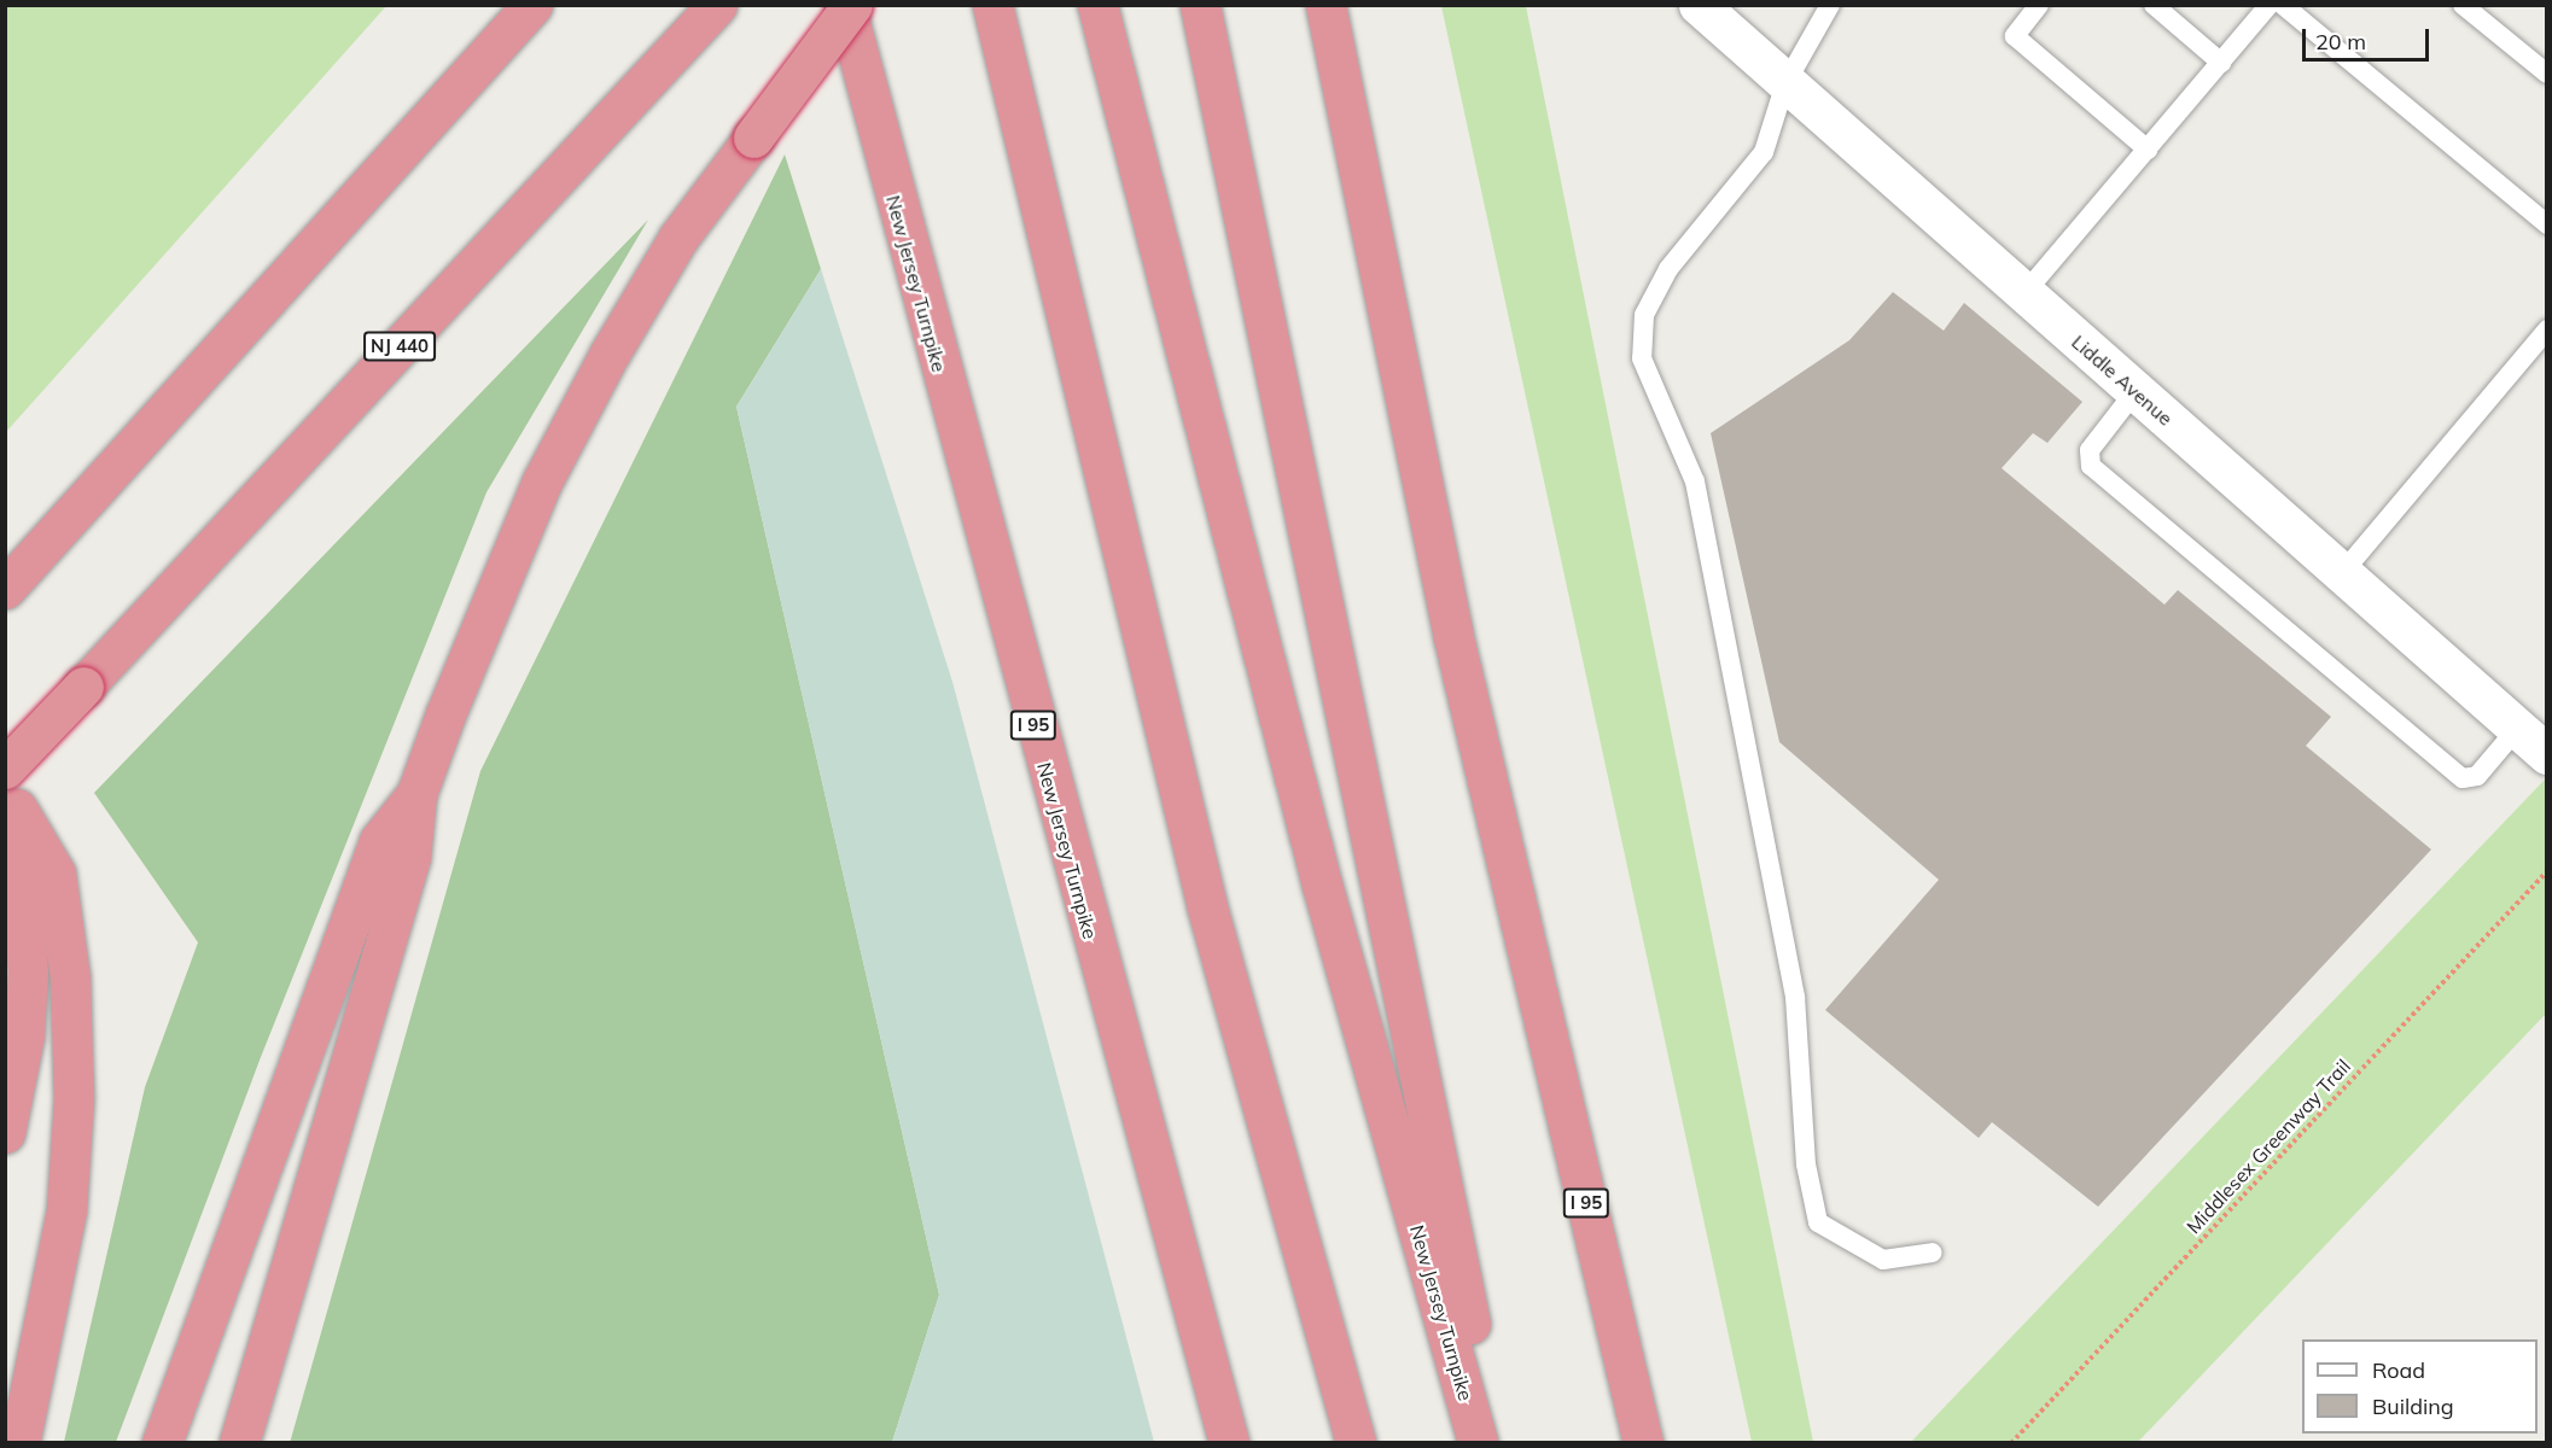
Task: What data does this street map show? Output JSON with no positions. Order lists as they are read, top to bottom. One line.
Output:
{"streets":{"highway":["New Jersey Turnpike","NJ 440","I 95"],"street":["Liddle Avenue"],"path":["Middlesex Greenway Trail"]},"legend":["Road","Building"],"scale_bar":"20 m"}
